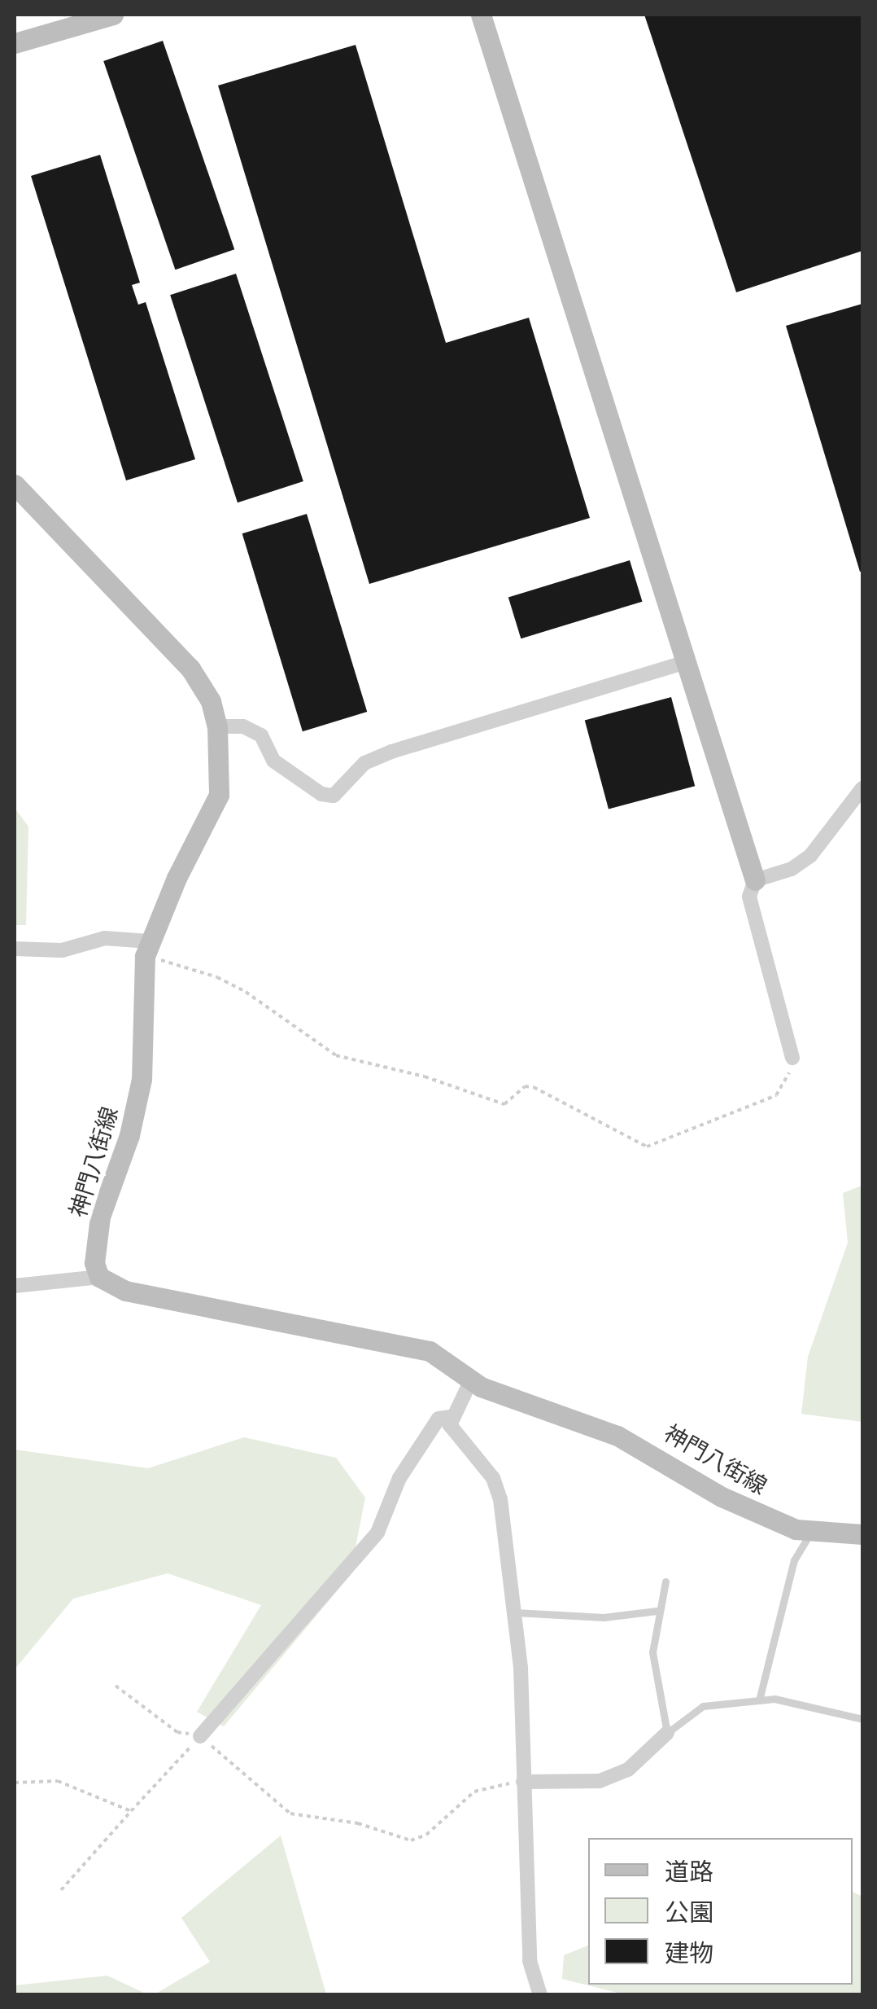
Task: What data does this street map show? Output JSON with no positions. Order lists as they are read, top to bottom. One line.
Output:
{"streets":{"main road":["神門八街線"]},"legend":["道路","公園","建物"]}
